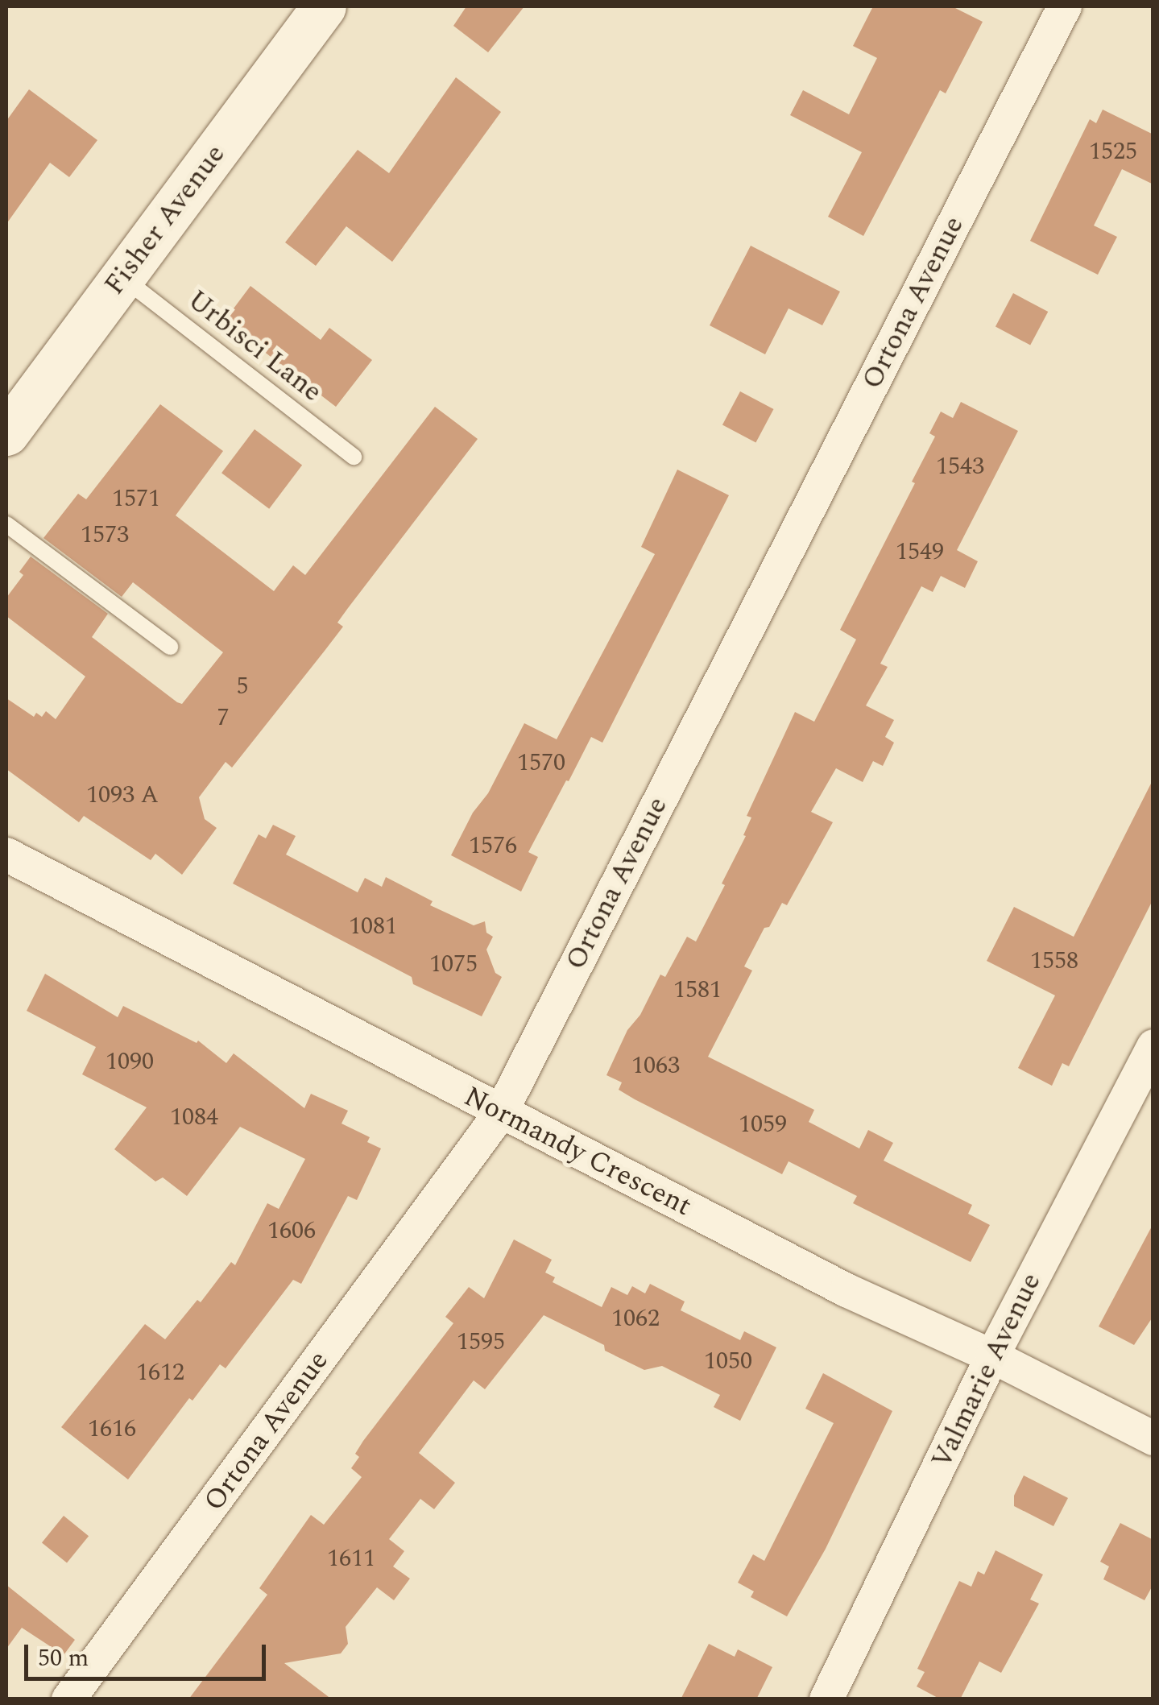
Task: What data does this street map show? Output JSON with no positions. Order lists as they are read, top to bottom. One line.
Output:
{"streets":{"main road":["Fisher Avenue"],"street":["Ortona Avenue","Normandy Crescent","Valmarie Avenue"],"lane":["Urbisci Lane"]},"crossings":[["Fisher Avenue","Urbisci Lane"],["Ortona Avenue","Normandy Crescent"],["Normandy Crescent","Valmarie Avenue"]],"house_numbers":["1525","1543","1571","1573","1549","5","7","1570","1093 A","1576","1081","1558","1075","1581","1090","1063","1084","1059","1606","1062","1595","1050","1612","1616","1611"],"scale_bar":"50 m"}
